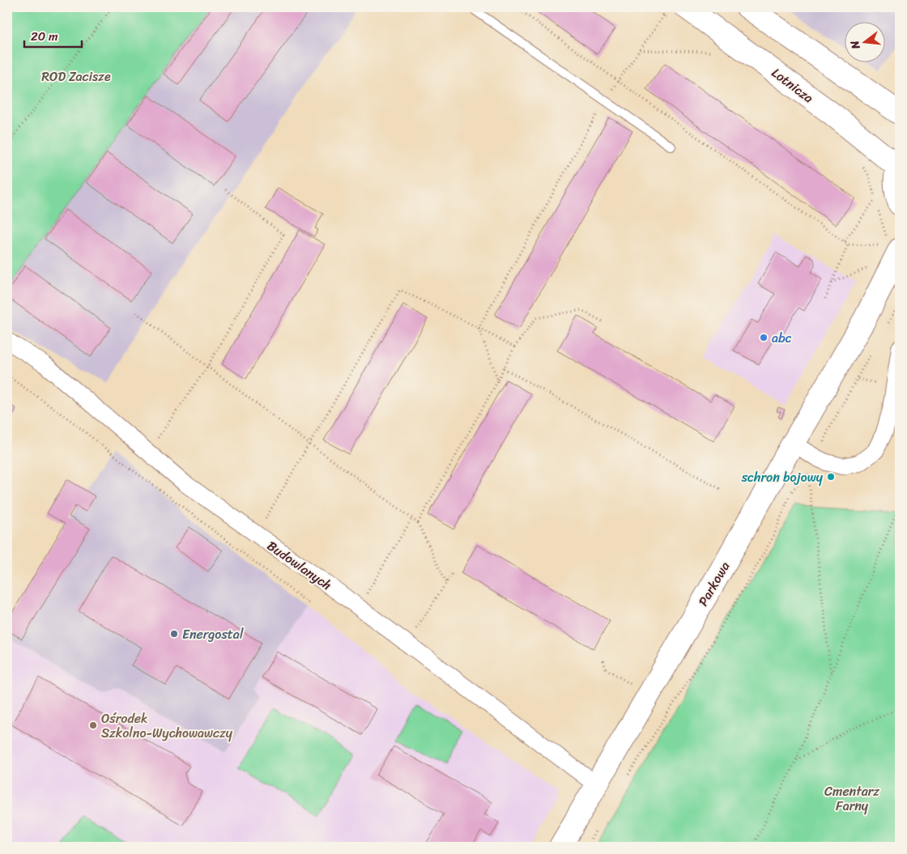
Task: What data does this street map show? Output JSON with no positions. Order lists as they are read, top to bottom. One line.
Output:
{"streets":{"street":["Lotnicza","Budowlanych","Parkowa"]},"crossings":[["Budowlanych","Parkowa"]],"parks":["ROD Zacisze","Cmentarz Farny"],"places":["abc","schron bojowy","Energostal","Ośrodek Szkolno-Wychowawczy"],"scale_bar":"20 m","north":"left"}
